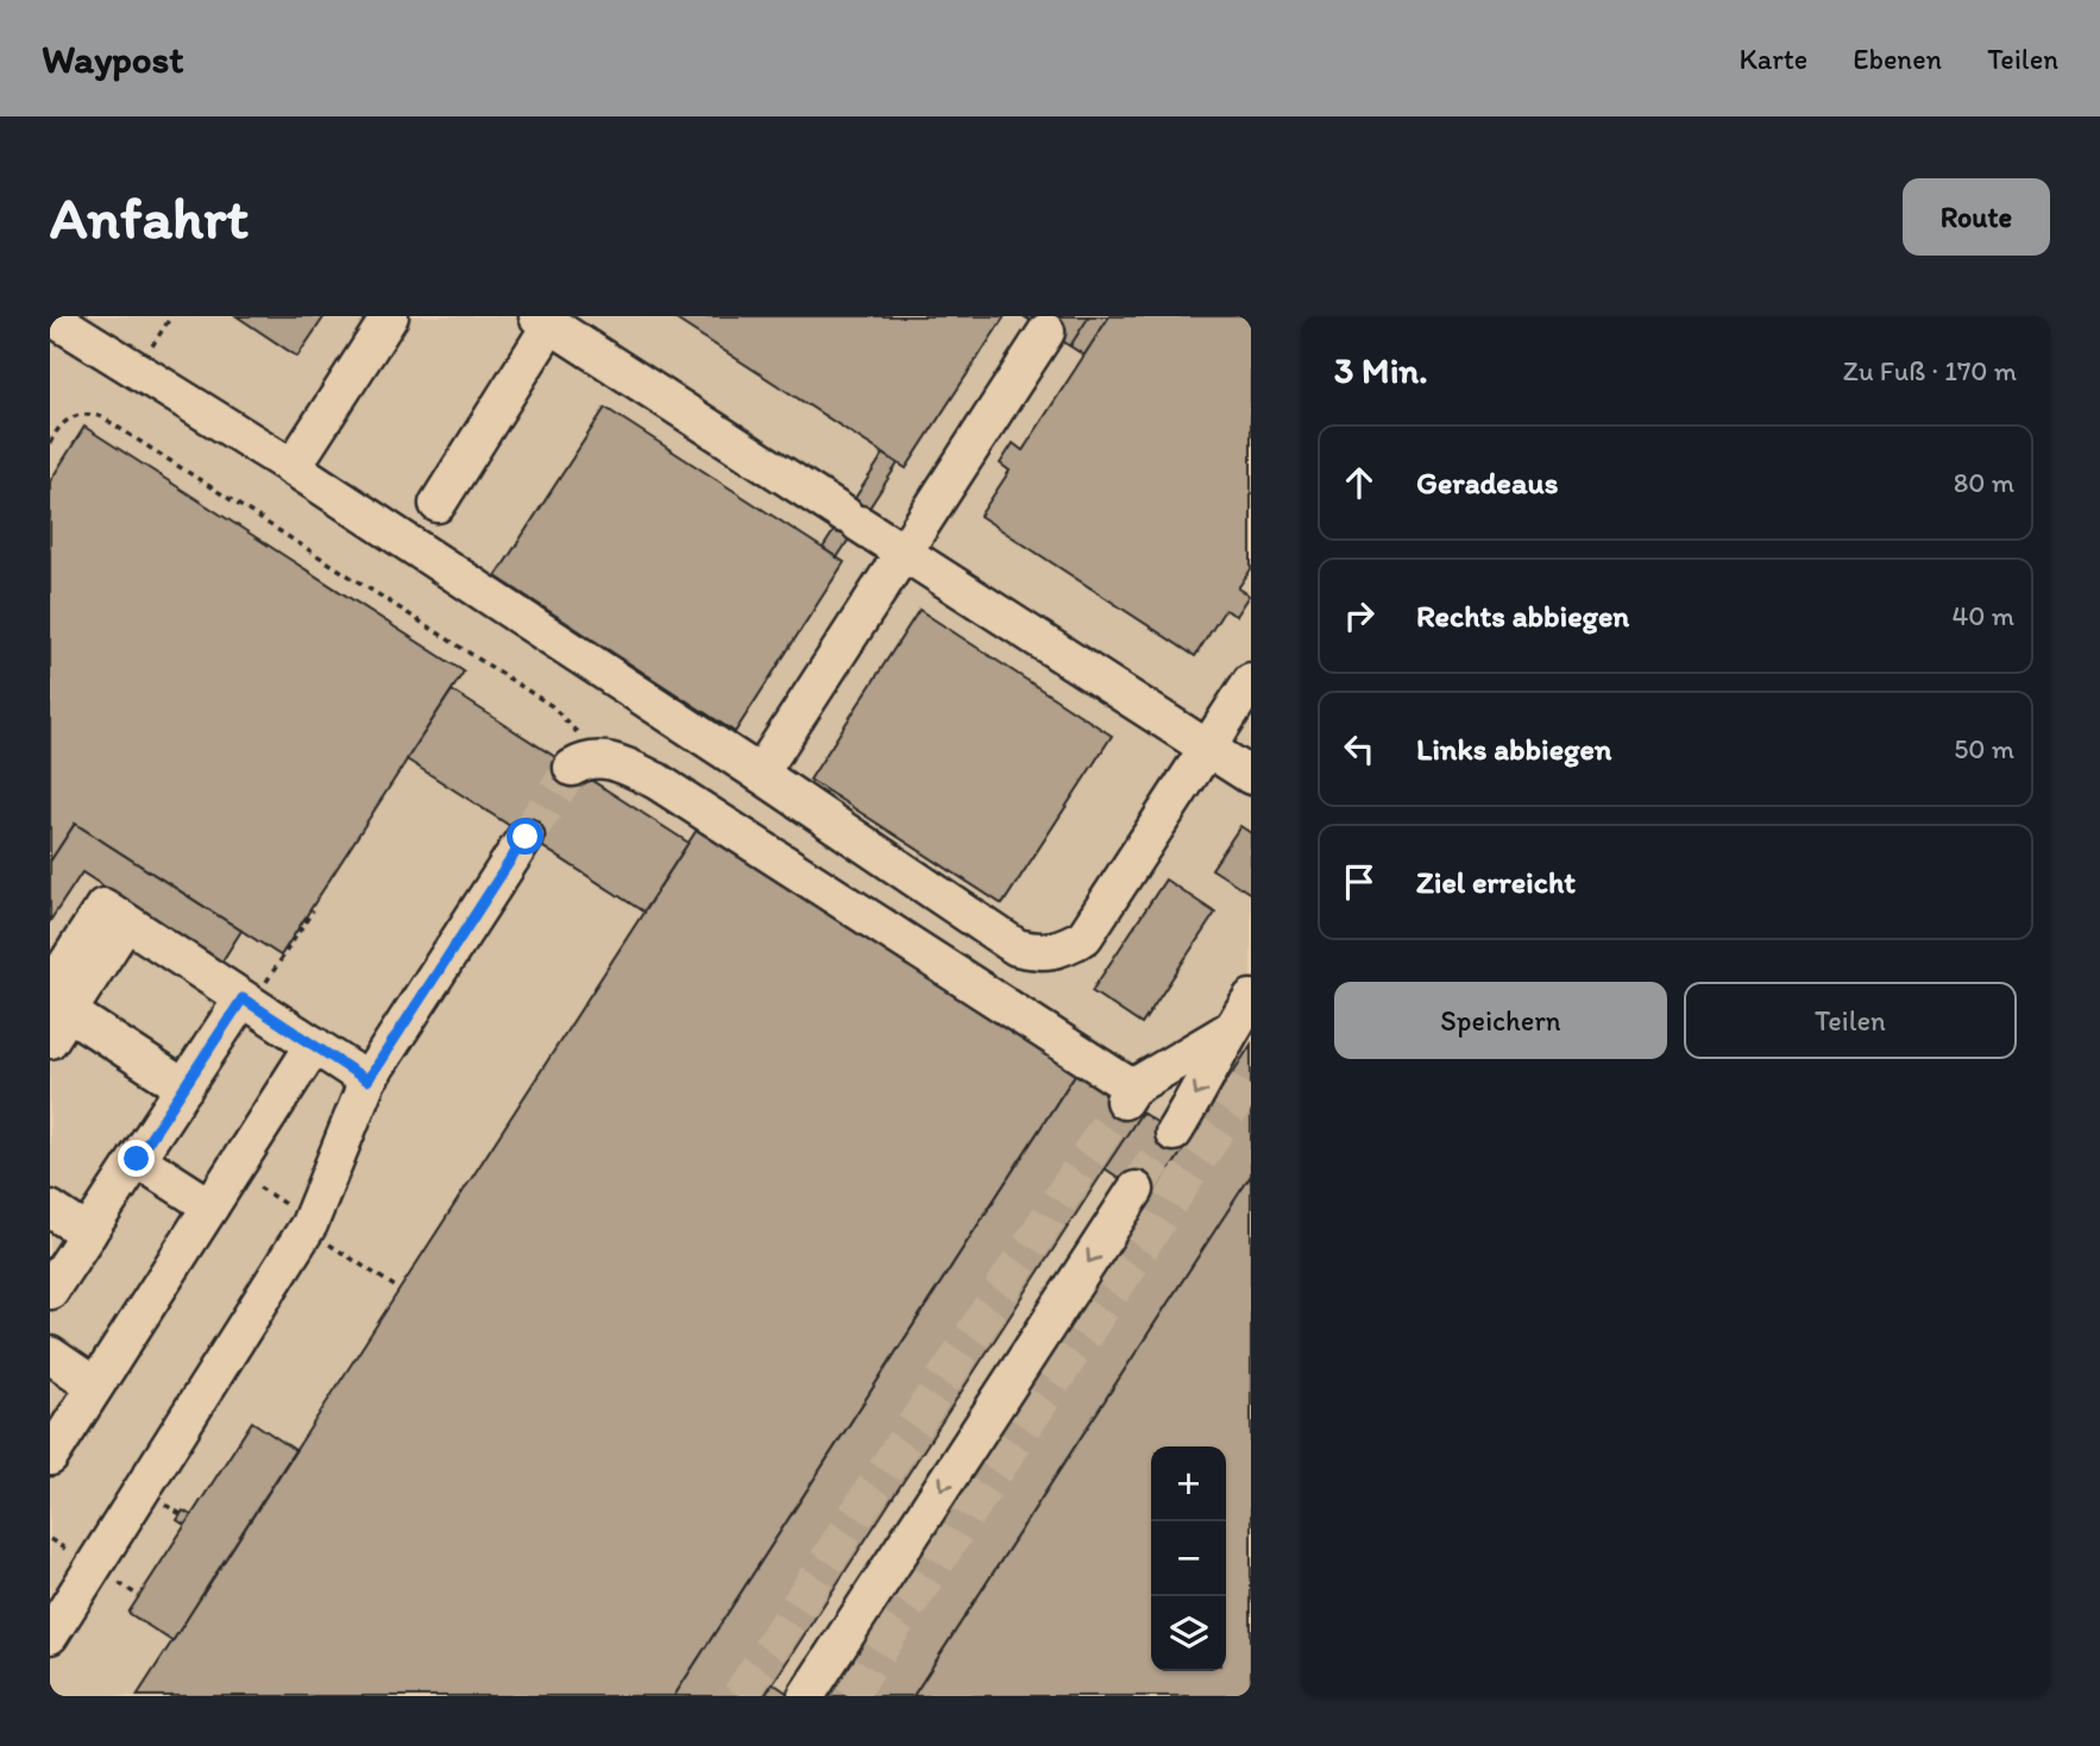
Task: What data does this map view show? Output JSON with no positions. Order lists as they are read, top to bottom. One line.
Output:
{"page":{"header":"Waypost","nav":["Karte","Ebenen","Teilen"],"buttons":["Route",["Speichern","Teilen"]],"title":"Anfahrt","heading":["3 Min.","Zu Fuß · 170 m"],"list":[["Geradeaus","80 m"],["Rechts abbiegen","40 m"],["Links abbiegen","50 m"],"Ziel erreicht"],"map_buttons":["+","−"]}}
